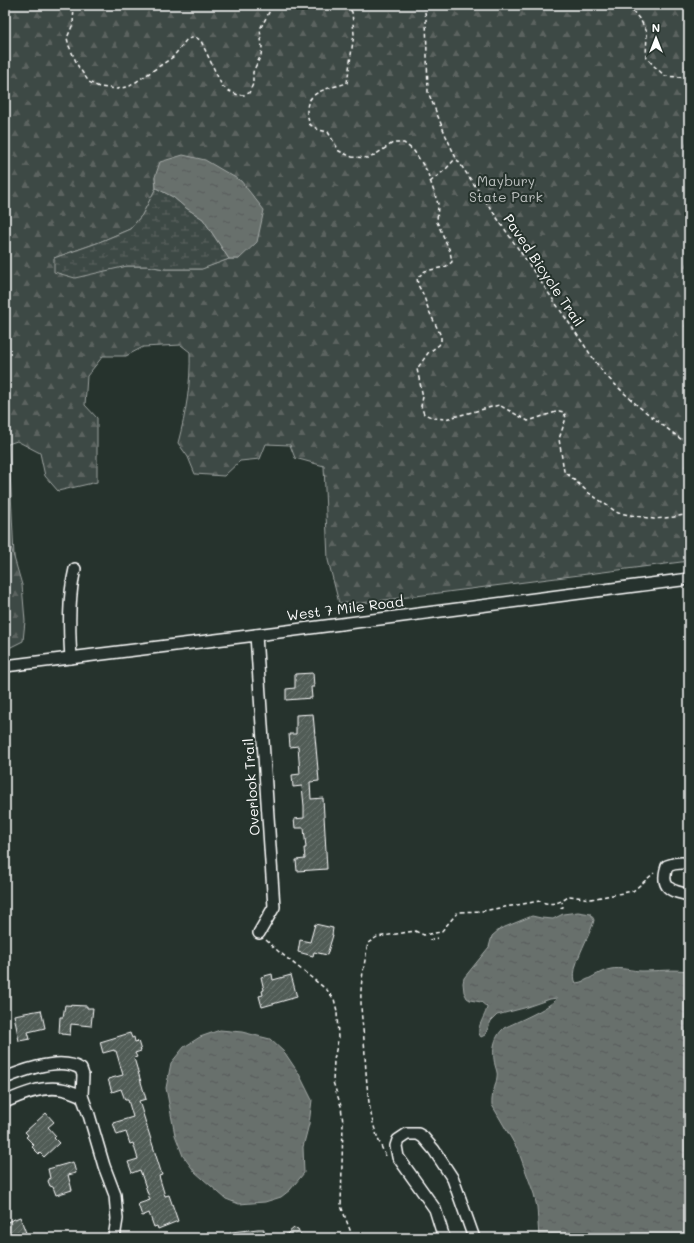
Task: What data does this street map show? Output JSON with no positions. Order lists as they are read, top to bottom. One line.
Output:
{"streets":{"street":["West 7 Mile Road","Overlook Trail"],"path":["Paved Bicycle Trail"]},"crossings":[["West 7 Mile Road","Overlook Trail"]],"parks":["Maybury State Park"],"north":"top"}
